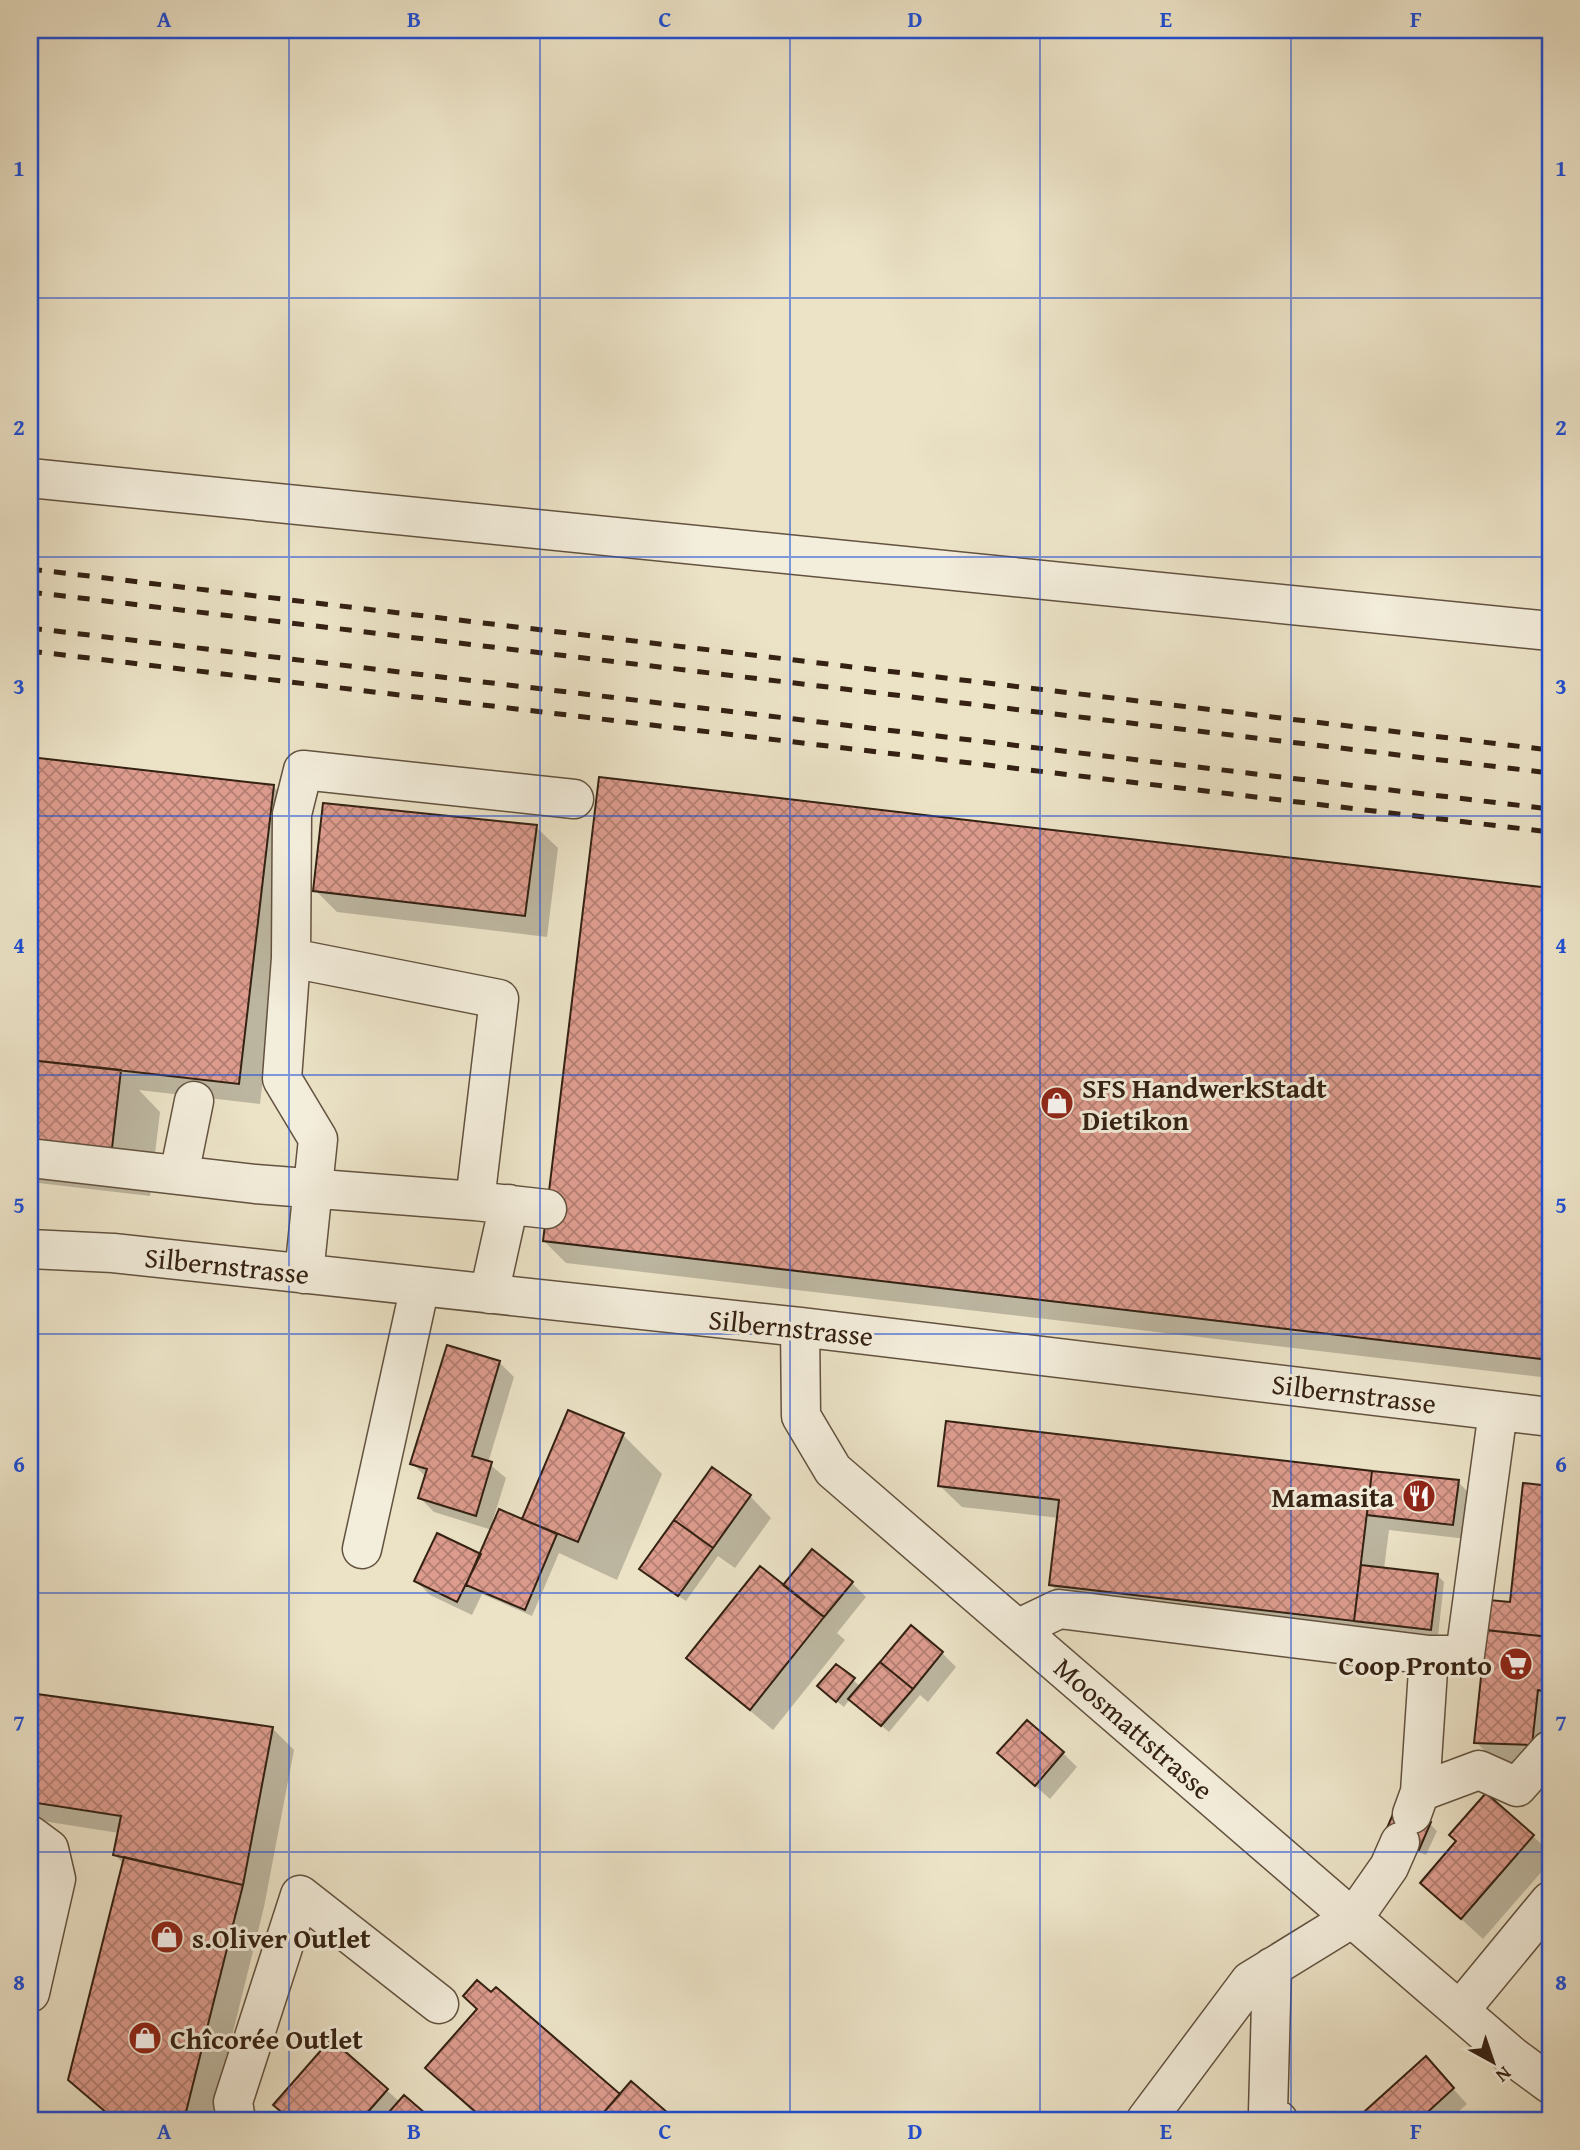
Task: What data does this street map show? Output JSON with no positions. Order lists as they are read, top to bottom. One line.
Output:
{"streets":{"street":["Silbernstrasse","Moosmattstrasse"]},"crossings":[["Silbernstrasse","Moosmattstrasse"]],"places":{"shop":["SFS HandwerkStadt Dietikon","s.Oliver Outlet","Chîcorée Outlet"],"restaurant":["Mamasita"],"supermarket":["Coop Pronto"]},"north":"bottom right","grid":{"columns":["A","B","C","D","E","F"],"rows":["1","2","3","4","5","6","7","8"]}}
